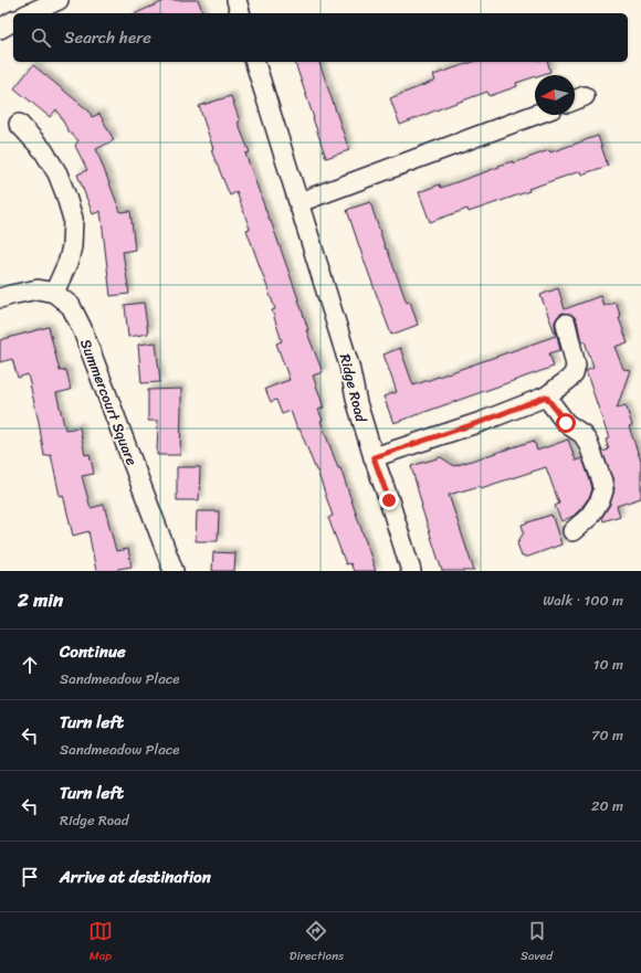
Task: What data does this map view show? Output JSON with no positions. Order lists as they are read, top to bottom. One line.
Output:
{"streets":{"street":["Ridge Road","Summercourt Square"]},"north":"left","page":{"search":"Search here","heading":["2 min","Walk · 100 m"],"list":[["Continue","Sandmeadow Place","10 m"],["Turn left","Sandmeadow Place","70 m"],["Turn left","Ridge Road","20 m"],"Arrive at destination"],"nav":["Map","Directions","Saved"]}}
